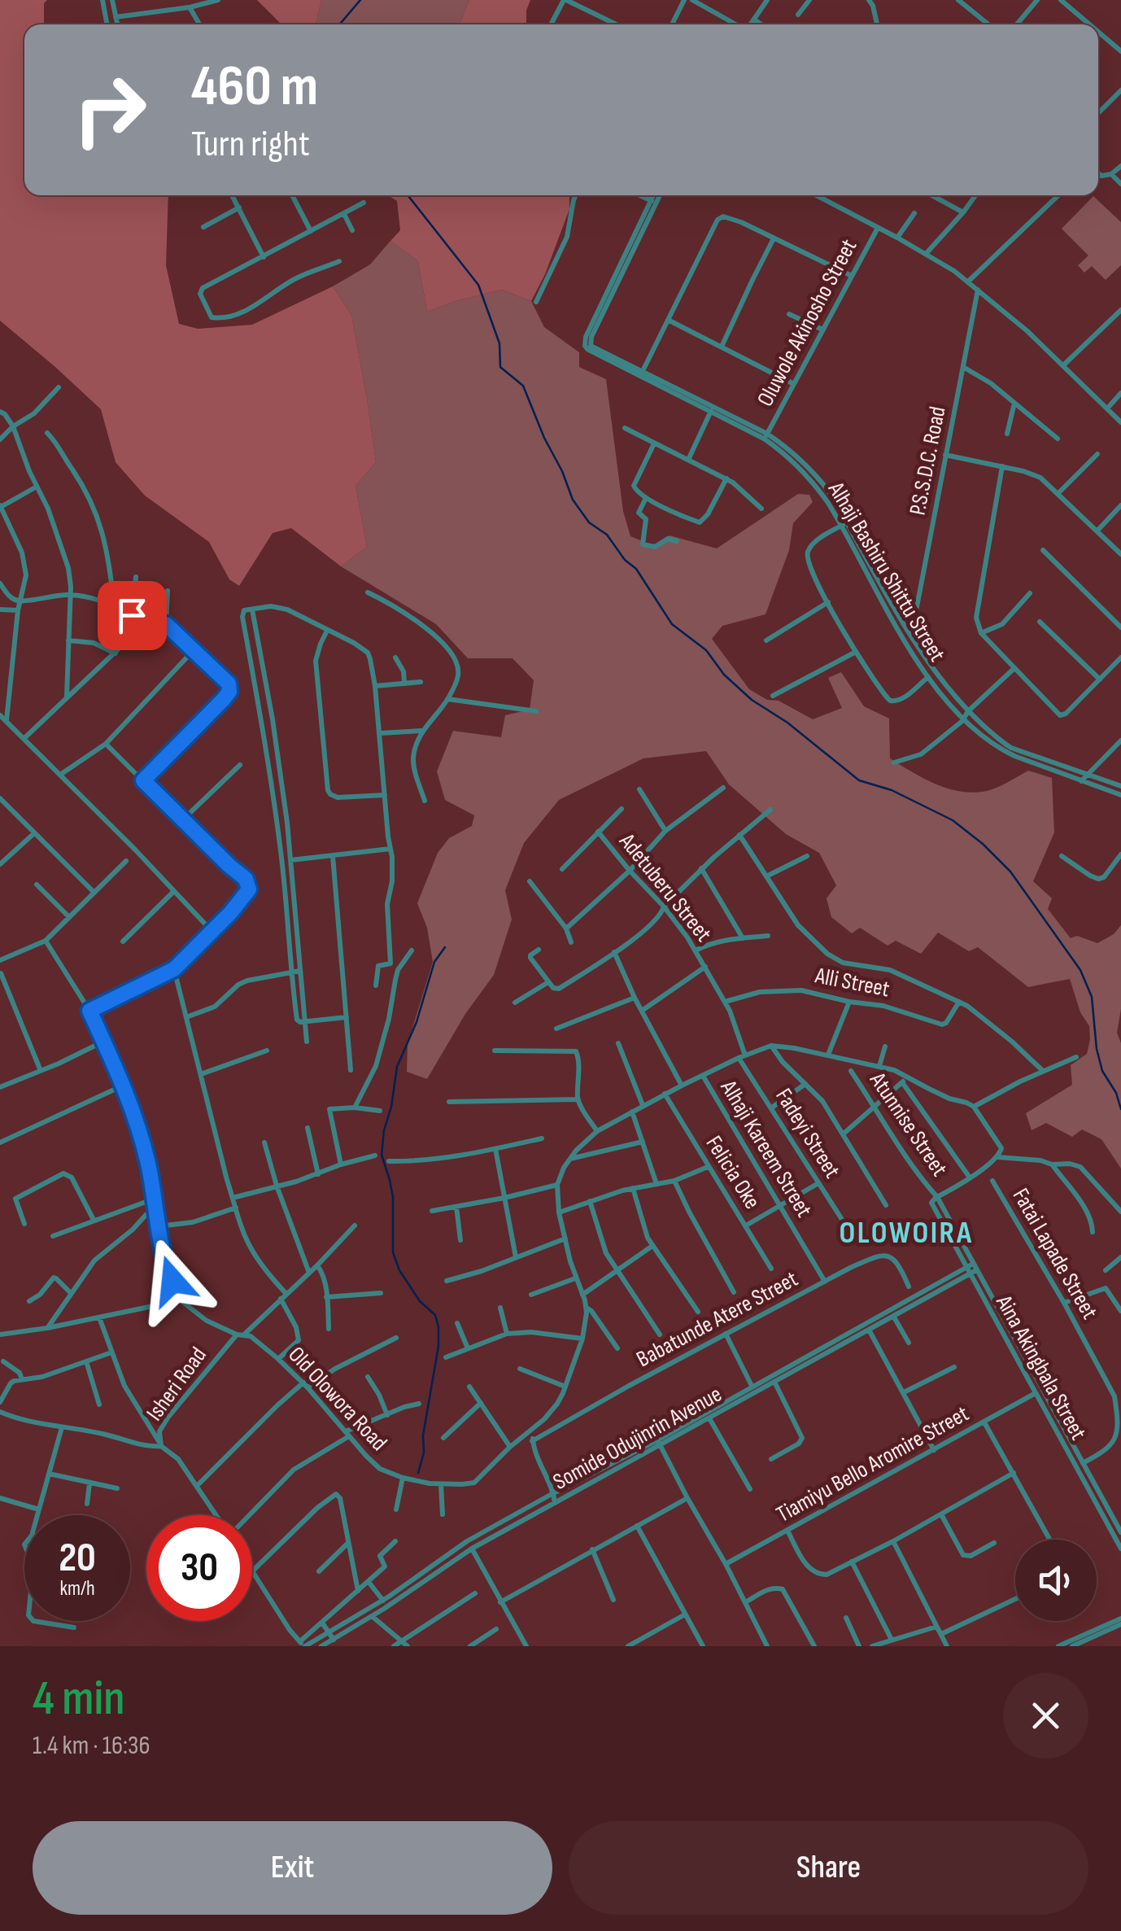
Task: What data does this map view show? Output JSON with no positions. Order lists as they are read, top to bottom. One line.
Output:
{"streets":{"street":["Oluwole Akinosho Street","P.S.S.D.C. Road","Alhaji Bashiru Shittu Street","Adetuberu Street","Alli Street","Atunnise Street","Fadeyi Street","Alhaji Kareem Street","Felicia Oke","Fatai Lapade Street","Babatunde Atere Street","Aina Akingbala Street","Isheri Road","Old Olowora Road","Somide Odujinrin Avenue","Tiamiyu Bello Aromire Street"]},"crossings":[["Oluwole Akinosho Street","Alhaji Bashiru Shittu Street"],["P.S.S.D.C. Road","Alhaji Bashiru Shittu Street"],["Adetuberu Street","Alli Street"],["Adetuberu Street","Fadeyi Street"],["Adetuberu Street","Old Olowora Road"],["Atunnise Street","Aina Akingbala Street"],["Fadeyi Street","Old Olowora Road"],["Alhaji Kareem Street","Babatunde Atere Street"],["Alhaji Kareem Street","Old Olowora Road"],["Felicia Oke","Old Olowora Road"],["Fatai Lapade Street","Aina Akingbala Street"],["Aina Akingbala Street","Somide Odujinrin Avenue"],["Aina Akingbala Street","Tiamiyu Bello Aromire Street"],["Isheri Road","Old Olowora Road"]],"districts":["OLOWOIRA"],"page":{"turn":["460 m","Turn right"],"speed":"20 km/h","limit":"30","heading":["4 min","1.4 km · 16:36"],"buttons":["Exit","Share"]}}
